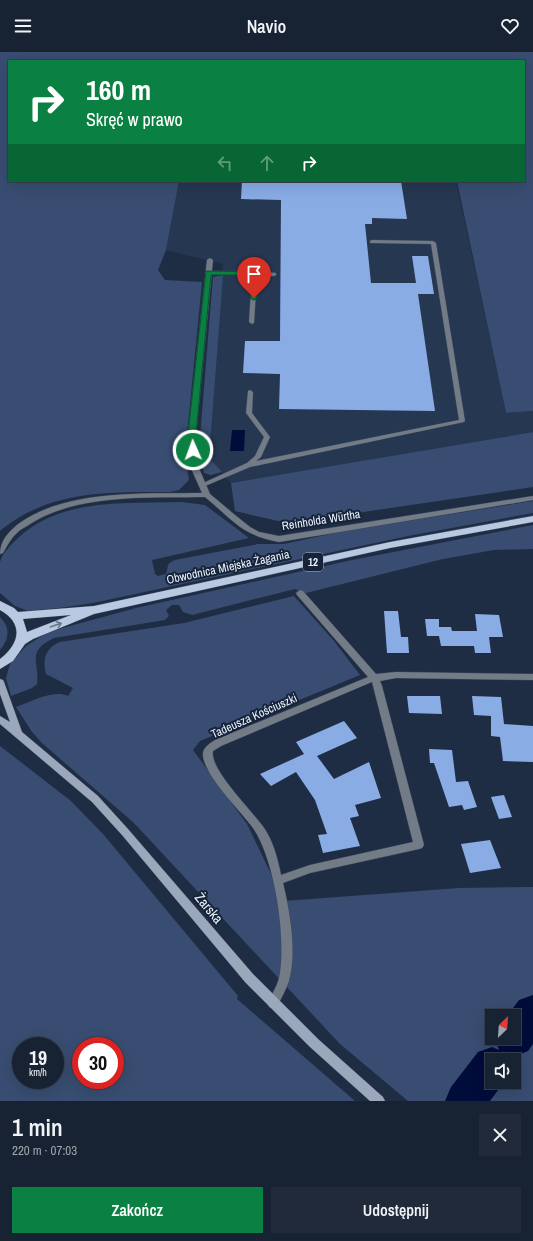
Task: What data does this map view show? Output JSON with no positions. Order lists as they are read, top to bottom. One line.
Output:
{"streets":{"main road":["12","Obwodnica Miejska Żagania"],"street":["Reinholda Würtha","Tadeusza Kościuszki","Żarska"]},"crossings":[["12","Obwodnica Miejska Żagania"],["Tadeusza Kościuszki","Żarska"]],"north":"top right","page":{"header":"Navio","turn":["160 m","Skręć w prawo"],"speed":"19 km/h","limit":"30","heading":["1 min","220 m · 07:03"],"buttons":["Zakończ","Udostępnij"]}}
